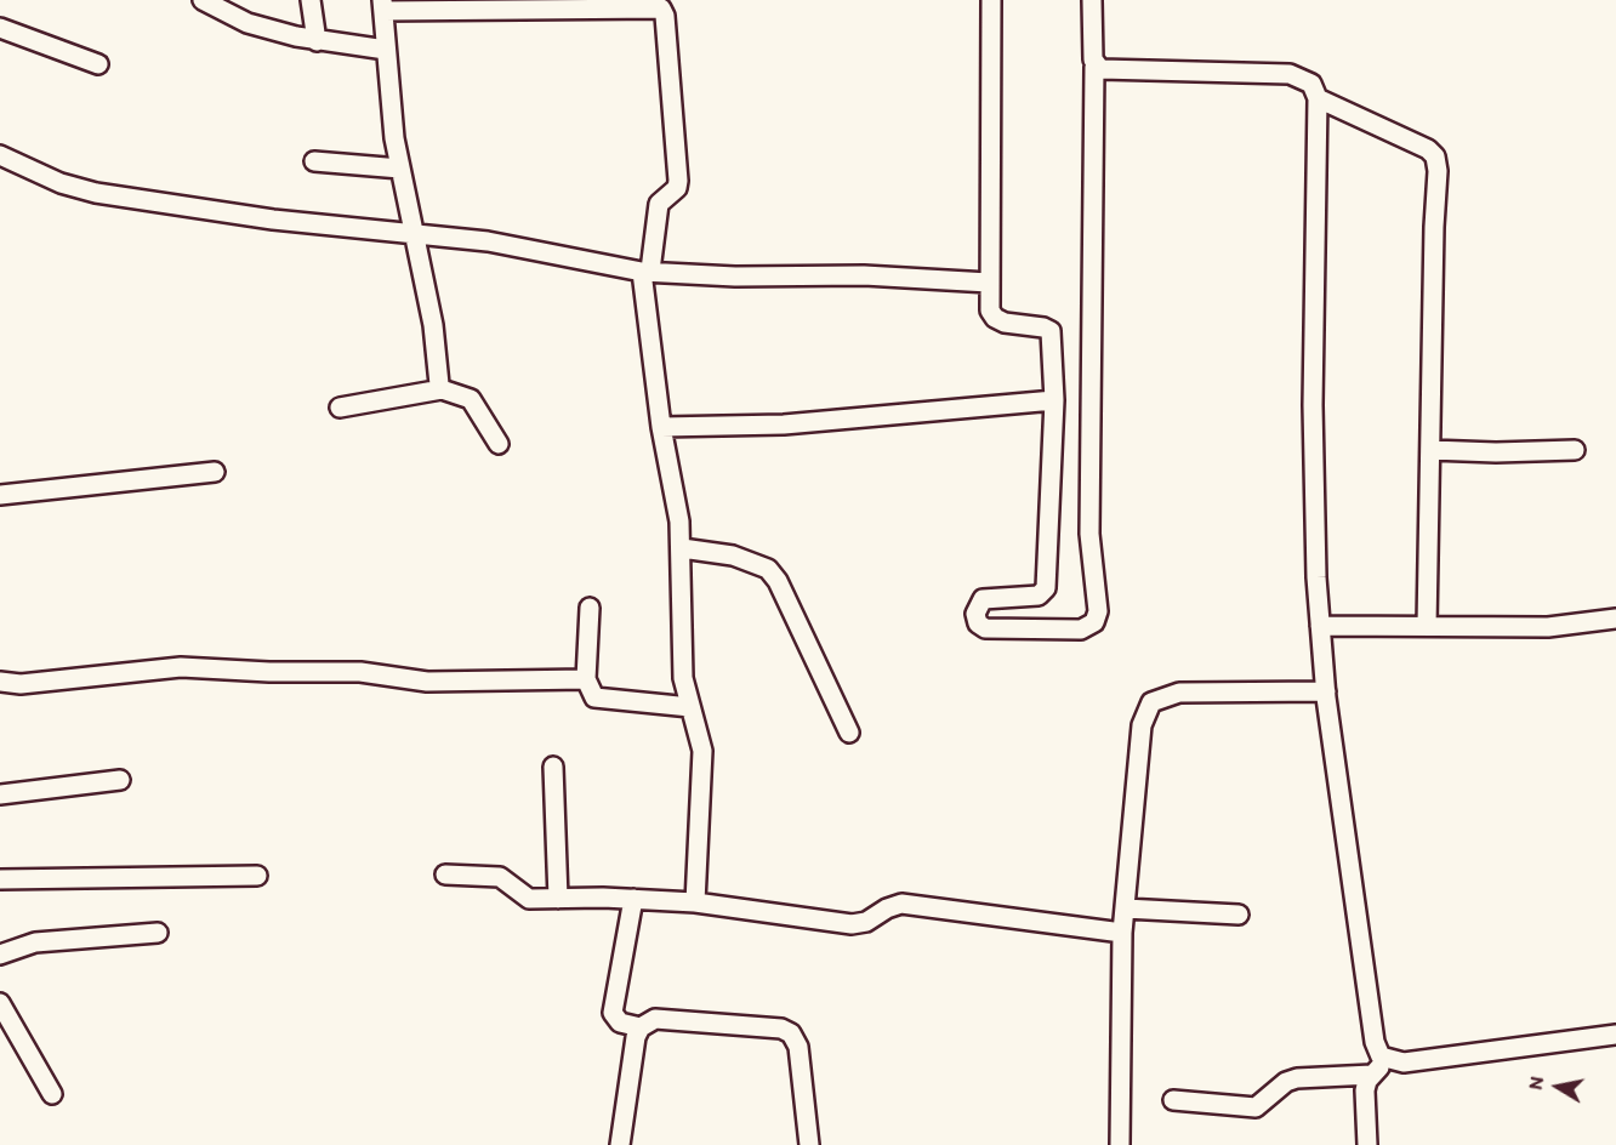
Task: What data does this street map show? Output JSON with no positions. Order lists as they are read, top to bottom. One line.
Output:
{"north":"left"}
